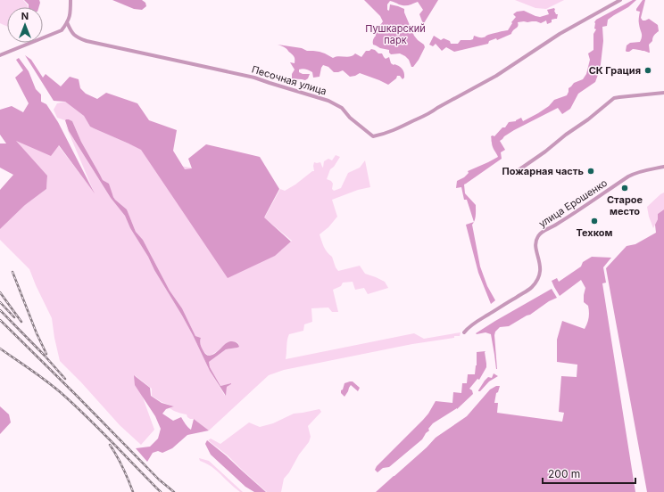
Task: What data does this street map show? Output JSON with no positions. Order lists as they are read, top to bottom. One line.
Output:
{"streets":{"street":["Песочная улица","улица Ерошенко"]},"parks":["Пушкарский парк"],"places":["СК Грация","Пожарная часть","Старое место","Техком"],"scale_bar":"200 m","north":"top"}
